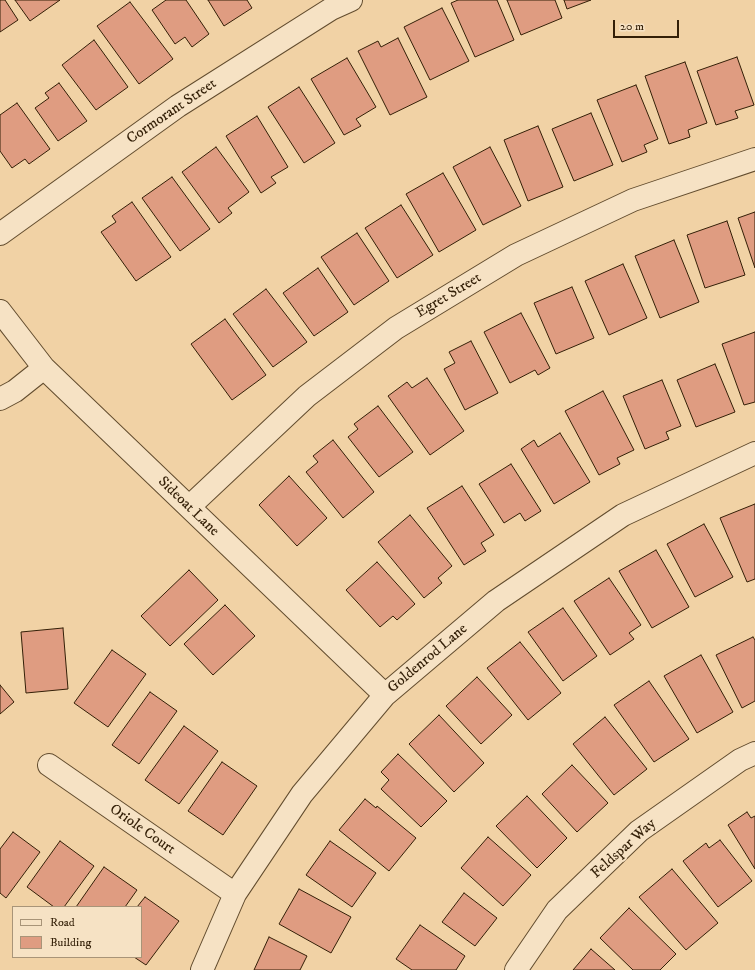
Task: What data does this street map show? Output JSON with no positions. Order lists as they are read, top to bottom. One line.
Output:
{"streets":{"street":["Cormorant Street","Egret Street","Sideoat Lane","Goldenrod Lane","Oriole Court","Feldspar Way"]},"crossings":[["Egret Street","Sideoat Lane"],["Sideoat Lane","Goldenrod Lane"],["Goldenrod Lane","Oriole Court"]],"legend":["Road","Building"],"scale_bar":"20 m"}
